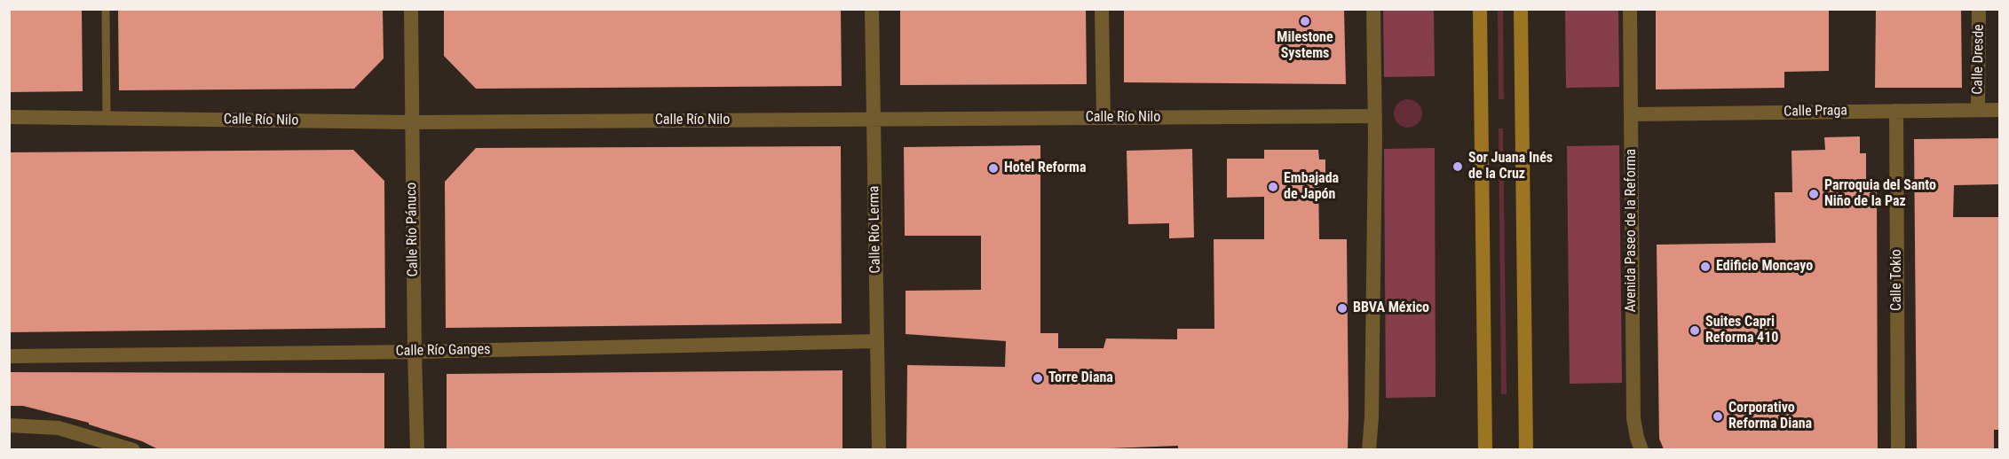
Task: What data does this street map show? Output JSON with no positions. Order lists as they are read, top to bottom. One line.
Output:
{"streets":{"street":["Calle Dresde","Calle Praga","Calle Río Nilo","Calle Río Pánuco","Calle Río Lerma","Avenida Paseo de la Reforma","Calle Tokio","Calle Río Ganges"]},"crossings":[["Calle Dresde","Calle Praga"],["Calle Praga","Avenida Paseo de la Reforma"],["Calle Praga","Calle Tokio"],["Calle Río Nilo","Calle Río Pánuco"],["Calle Río Nilo","Calle Río Lerma"],["Calle Río Pánuco","Calle Río Ganges"],["Calle Río Lerma","Calle Río Ganges"]],"places":["Milestone Systems","Sor Juana Inés de la Cruz","Hotel Reforma","Embajada de Japón","Parroquia del Santo Niño de la Paz","Edificio Moncayo","BBVA México","Suites Capri Reforma 410","Torre Diana","Corporativo Reforma Diana"]}
